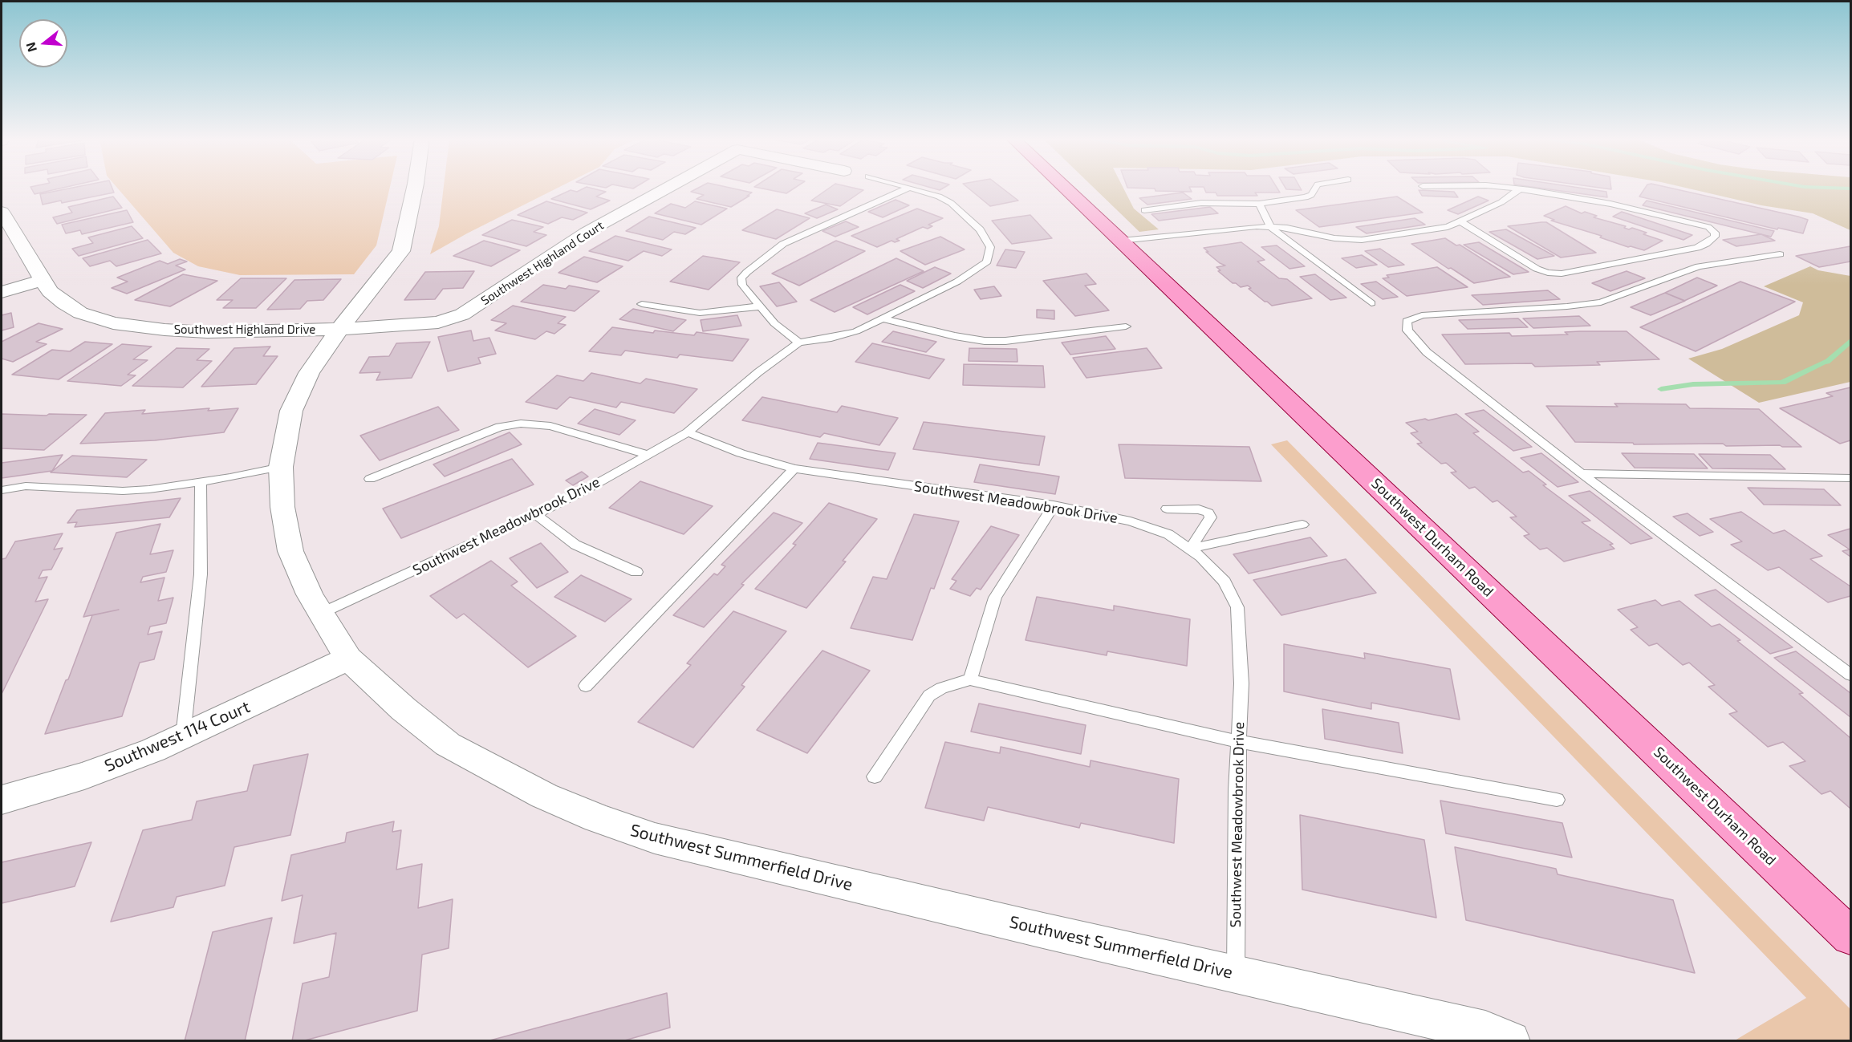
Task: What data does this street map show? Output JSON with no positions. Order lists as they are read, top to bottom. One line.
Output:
{"streets":{"main road":["Southwest Durham Road"],"street":["Southwest Highland Court","Southwest Highland Drive","Southwest 114 Court","Southwest Summerfield Drive"],"lane":["Southwest Meadowbrook Drive"]},"crossings":[["Southwest Highland Court","Southwest Highland Drive"],["Southwest Highland Court","Southwest Summerfield Drive"],["Southwest Highland Drive","Southwest Summerfield Drive"],["Southwest Meadowbrook Drive","Southwest Summerfield Drive"],["Southwest 114 Court","Southwest Summerfield Drive"]],"north":"left"}
